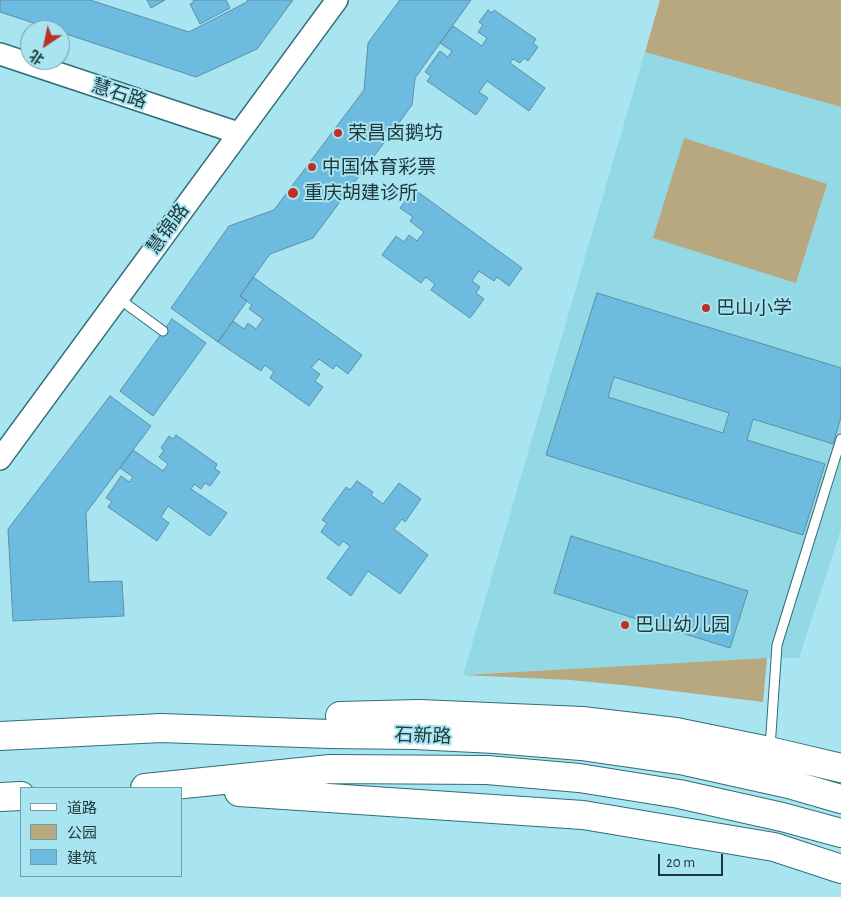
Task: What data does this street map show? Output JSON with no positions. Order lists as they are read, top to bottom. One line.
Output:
{"streets":{"main road":["石新路"],"street":["慧石路","慧锦路"]},"crossings":[["慧石路","慧锦路"]],"places":["荣昌卤鹅坊","中国体育彩票","重庆胡建诊所","巴山小学","巴山幼儿园"],"legend":["道路","公园","建筑"],"scale_bar":"20 m","north":"bottom left"}
